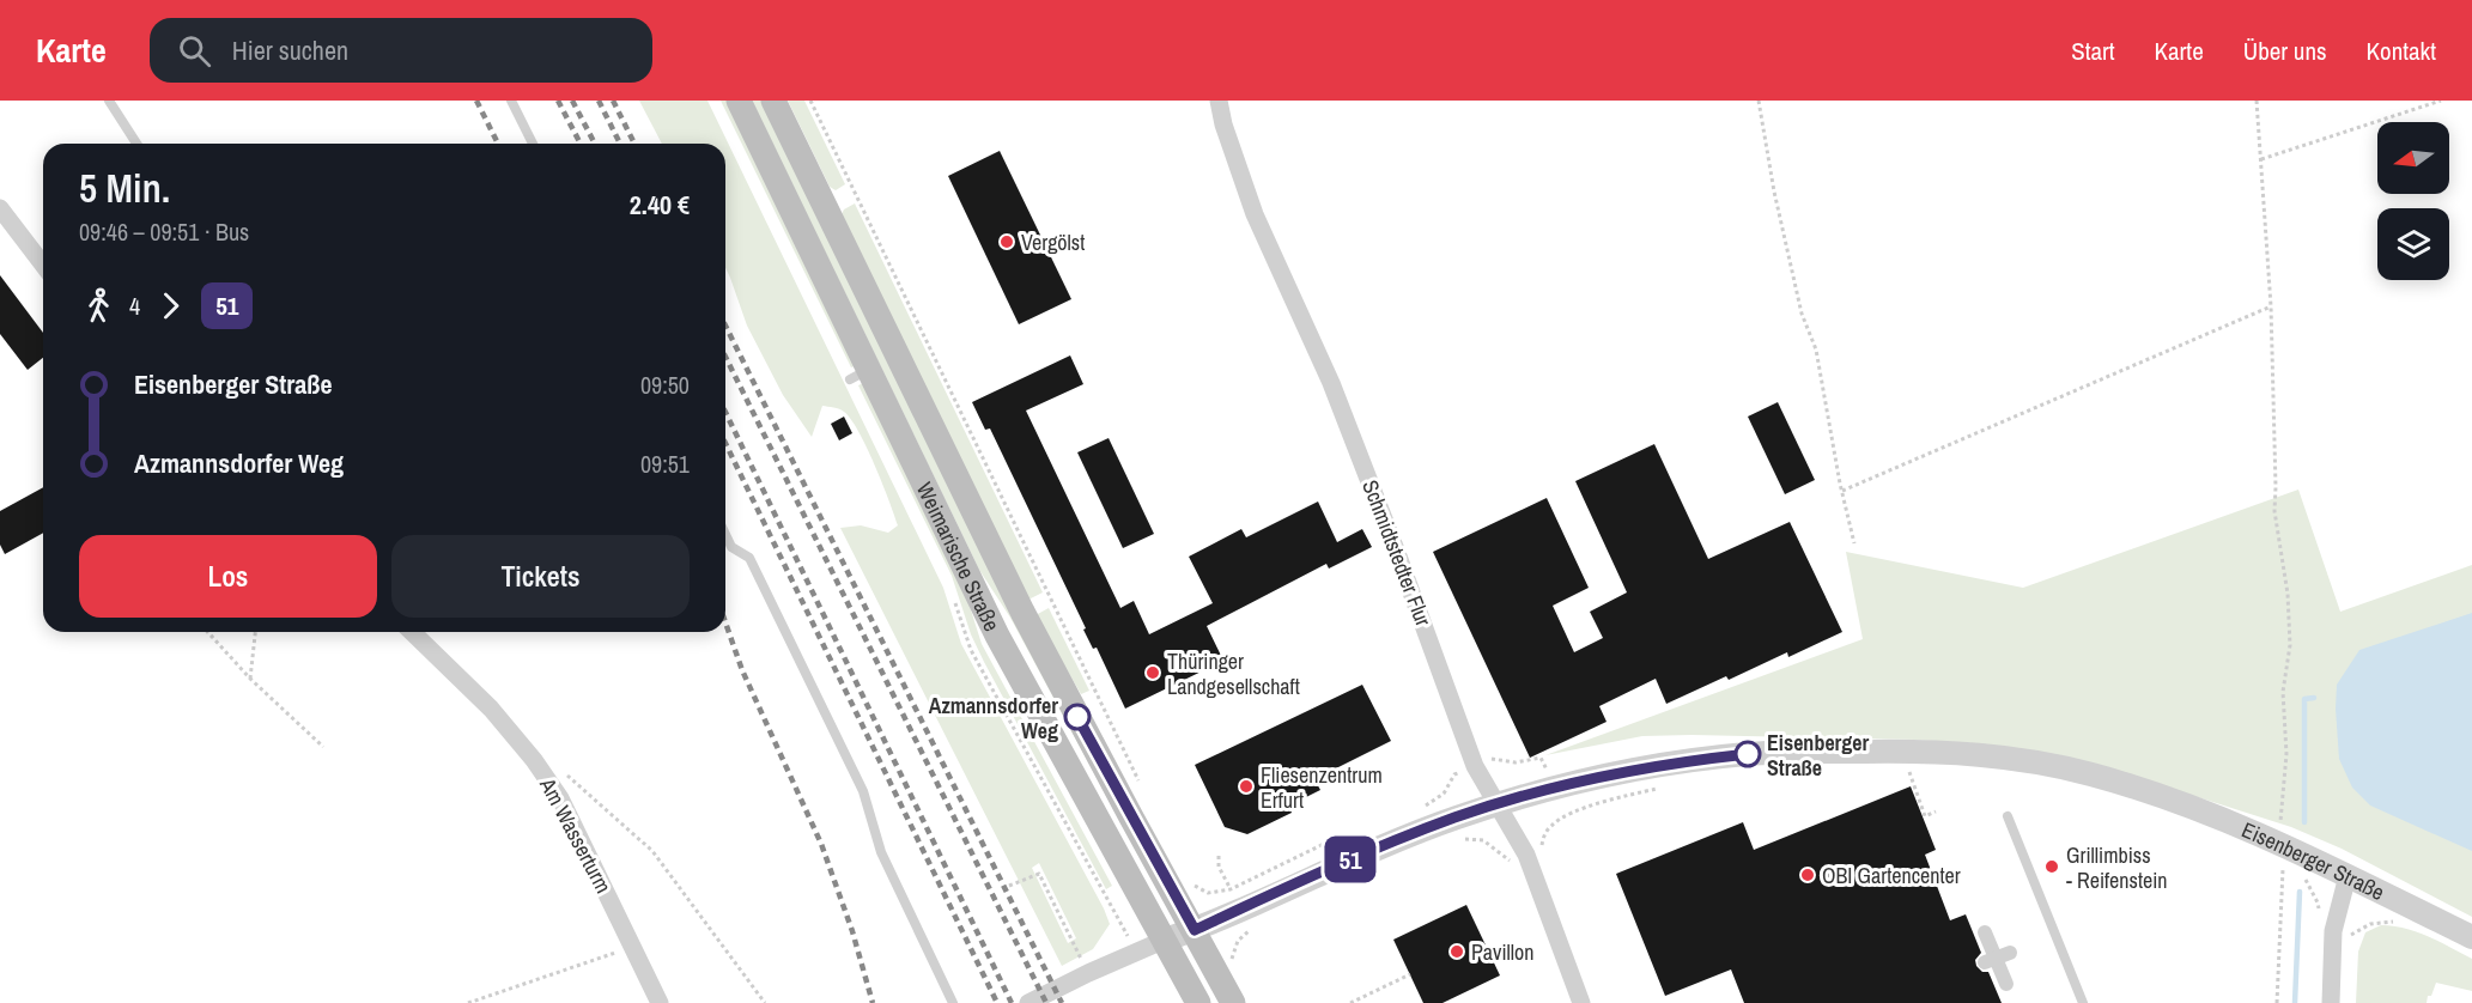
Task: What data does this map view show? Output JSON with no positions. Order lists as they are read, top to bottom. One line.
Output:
{"streets":{"main road":["Weimarische Straße"],"street":["Schmidtstedter Flur","Am Wasserturm","Eisenberger Straße"]},"crossings":[["Schmidtstedter Flur","Eisenberger Straße"],["Weimarische Straße","Eisenberger Straße"]],"places":["Vergölst","Thüringer Landgesellschaft","Azmannsdorfer Weg","Eisenberger Straße","Fliesenzentrum Erfurt","Grillimbiss - Reifenstein","OBI Gartencenter","Pavillon"],"lines":["bus line 51"],"north":"left","page":{"header":"Karte","search":"Hier suchen","nav":["Start","Karte","Über uns","Kontakt"],"on_map":"51","heading":["5 Min.","09:46 – 09:51 · Bus","2.40 €"],"legs":["4","51"],"list":[{"name":"Eisenberger Straße","value":"09:50"},{"name":"Azmannsdorfer Weg","value":"09:51"}],"buttons":["Los","Tickets"]}}
